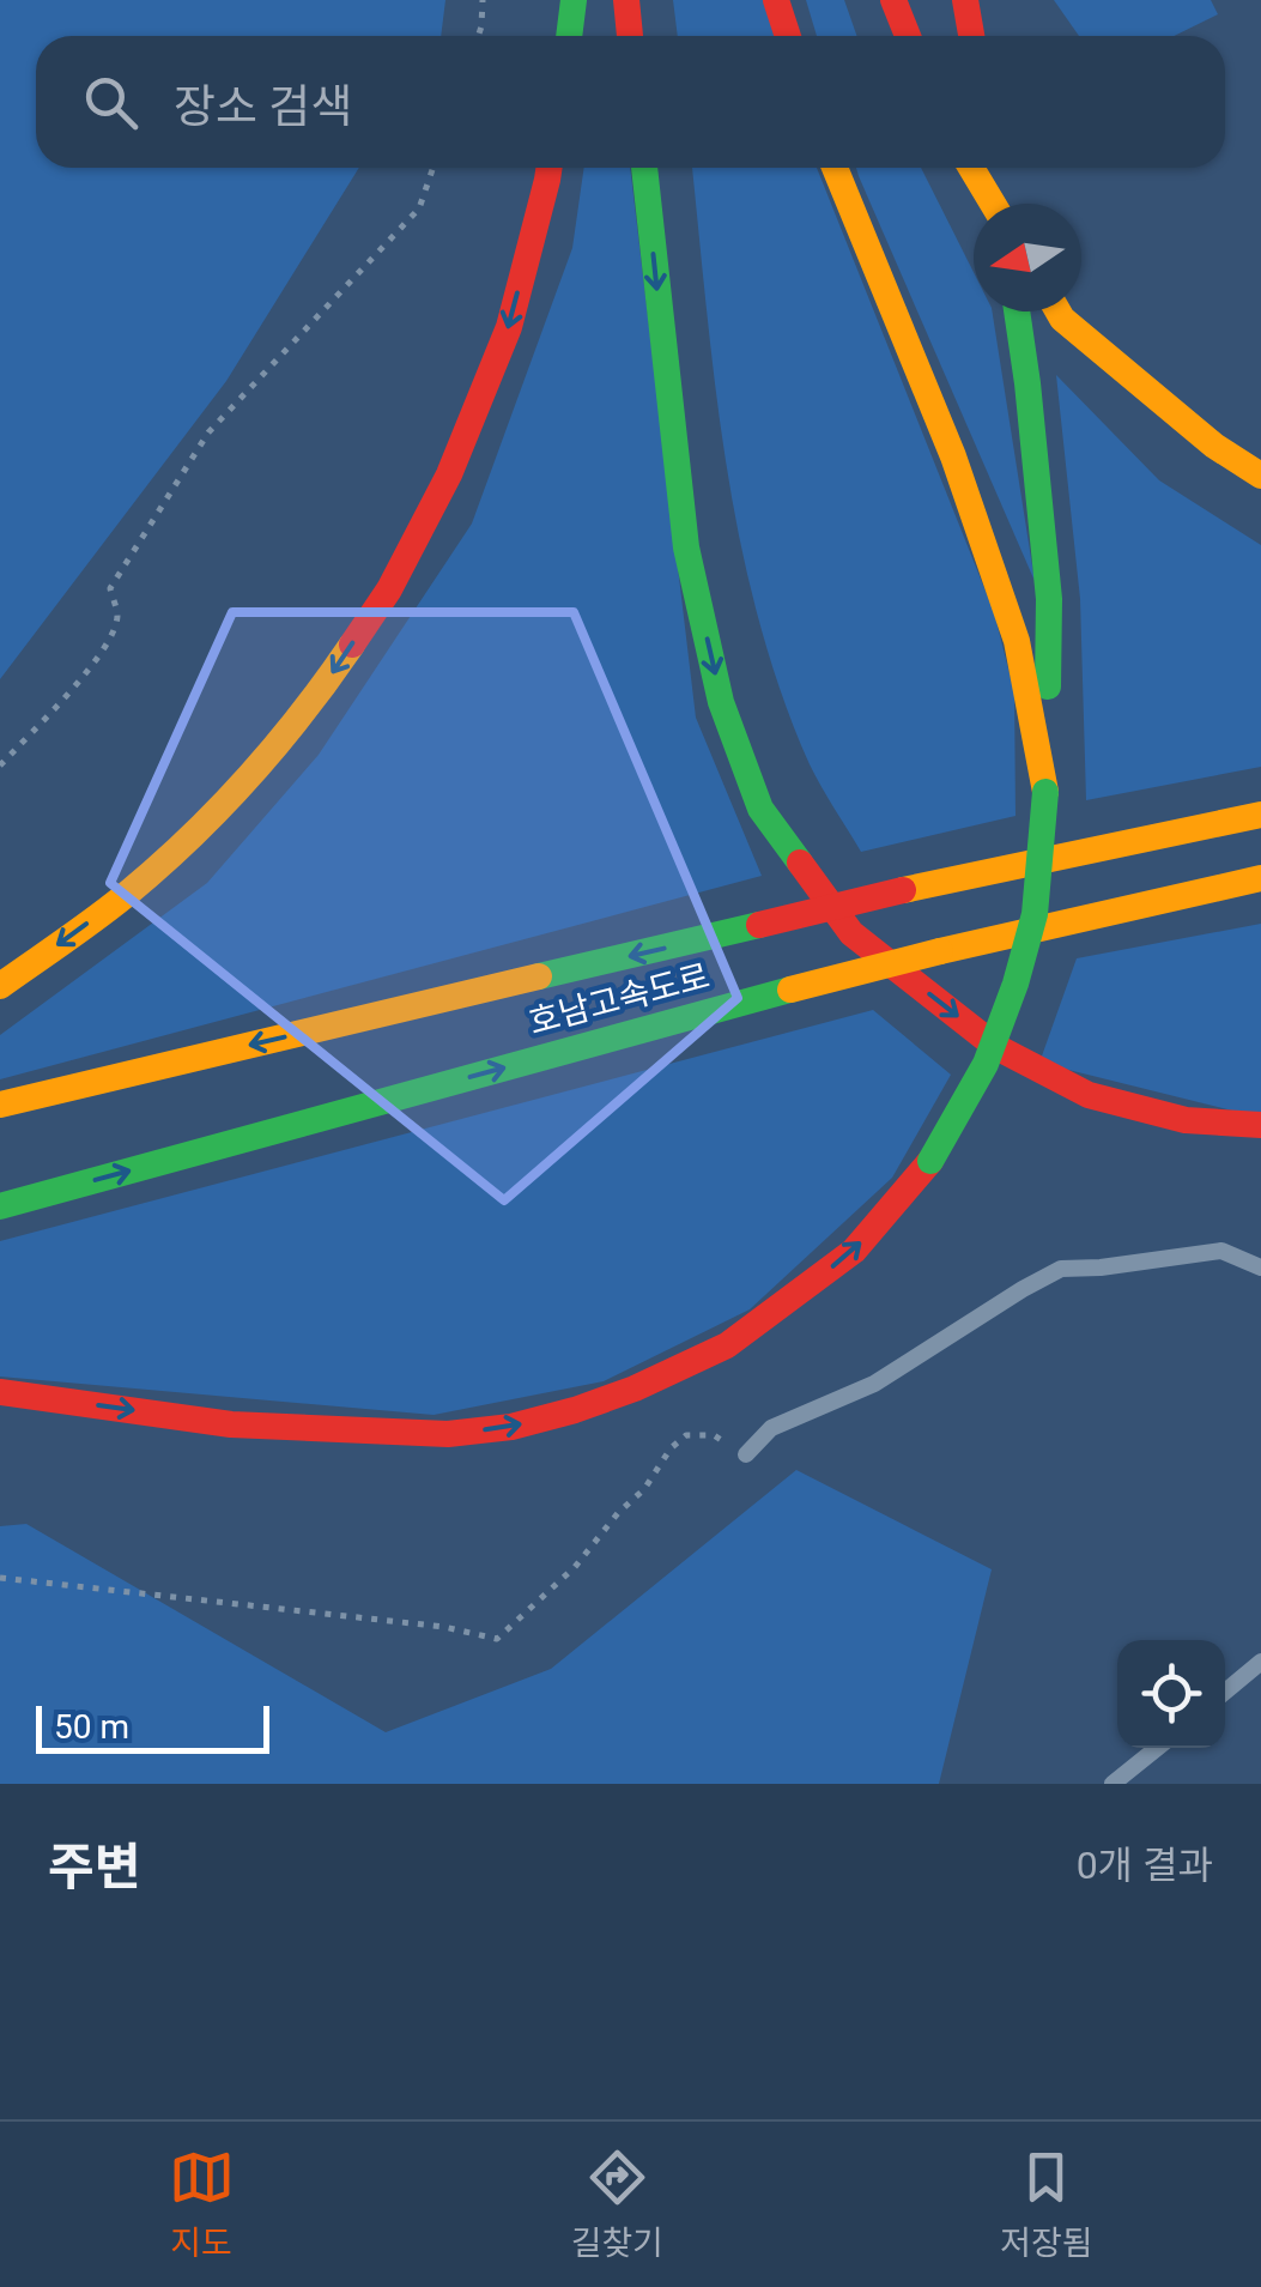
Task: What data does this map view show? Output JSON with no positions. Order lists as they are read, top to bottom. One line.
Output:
{"streets":{"highway":["호남고속도로"]},"scale_bar":"50 m","north":"left","page":{"search":"장소 검색","scale":"50 m","heading":["주변","0개 결과"],"nav":["지도","길찾기","저장됨"]}}
